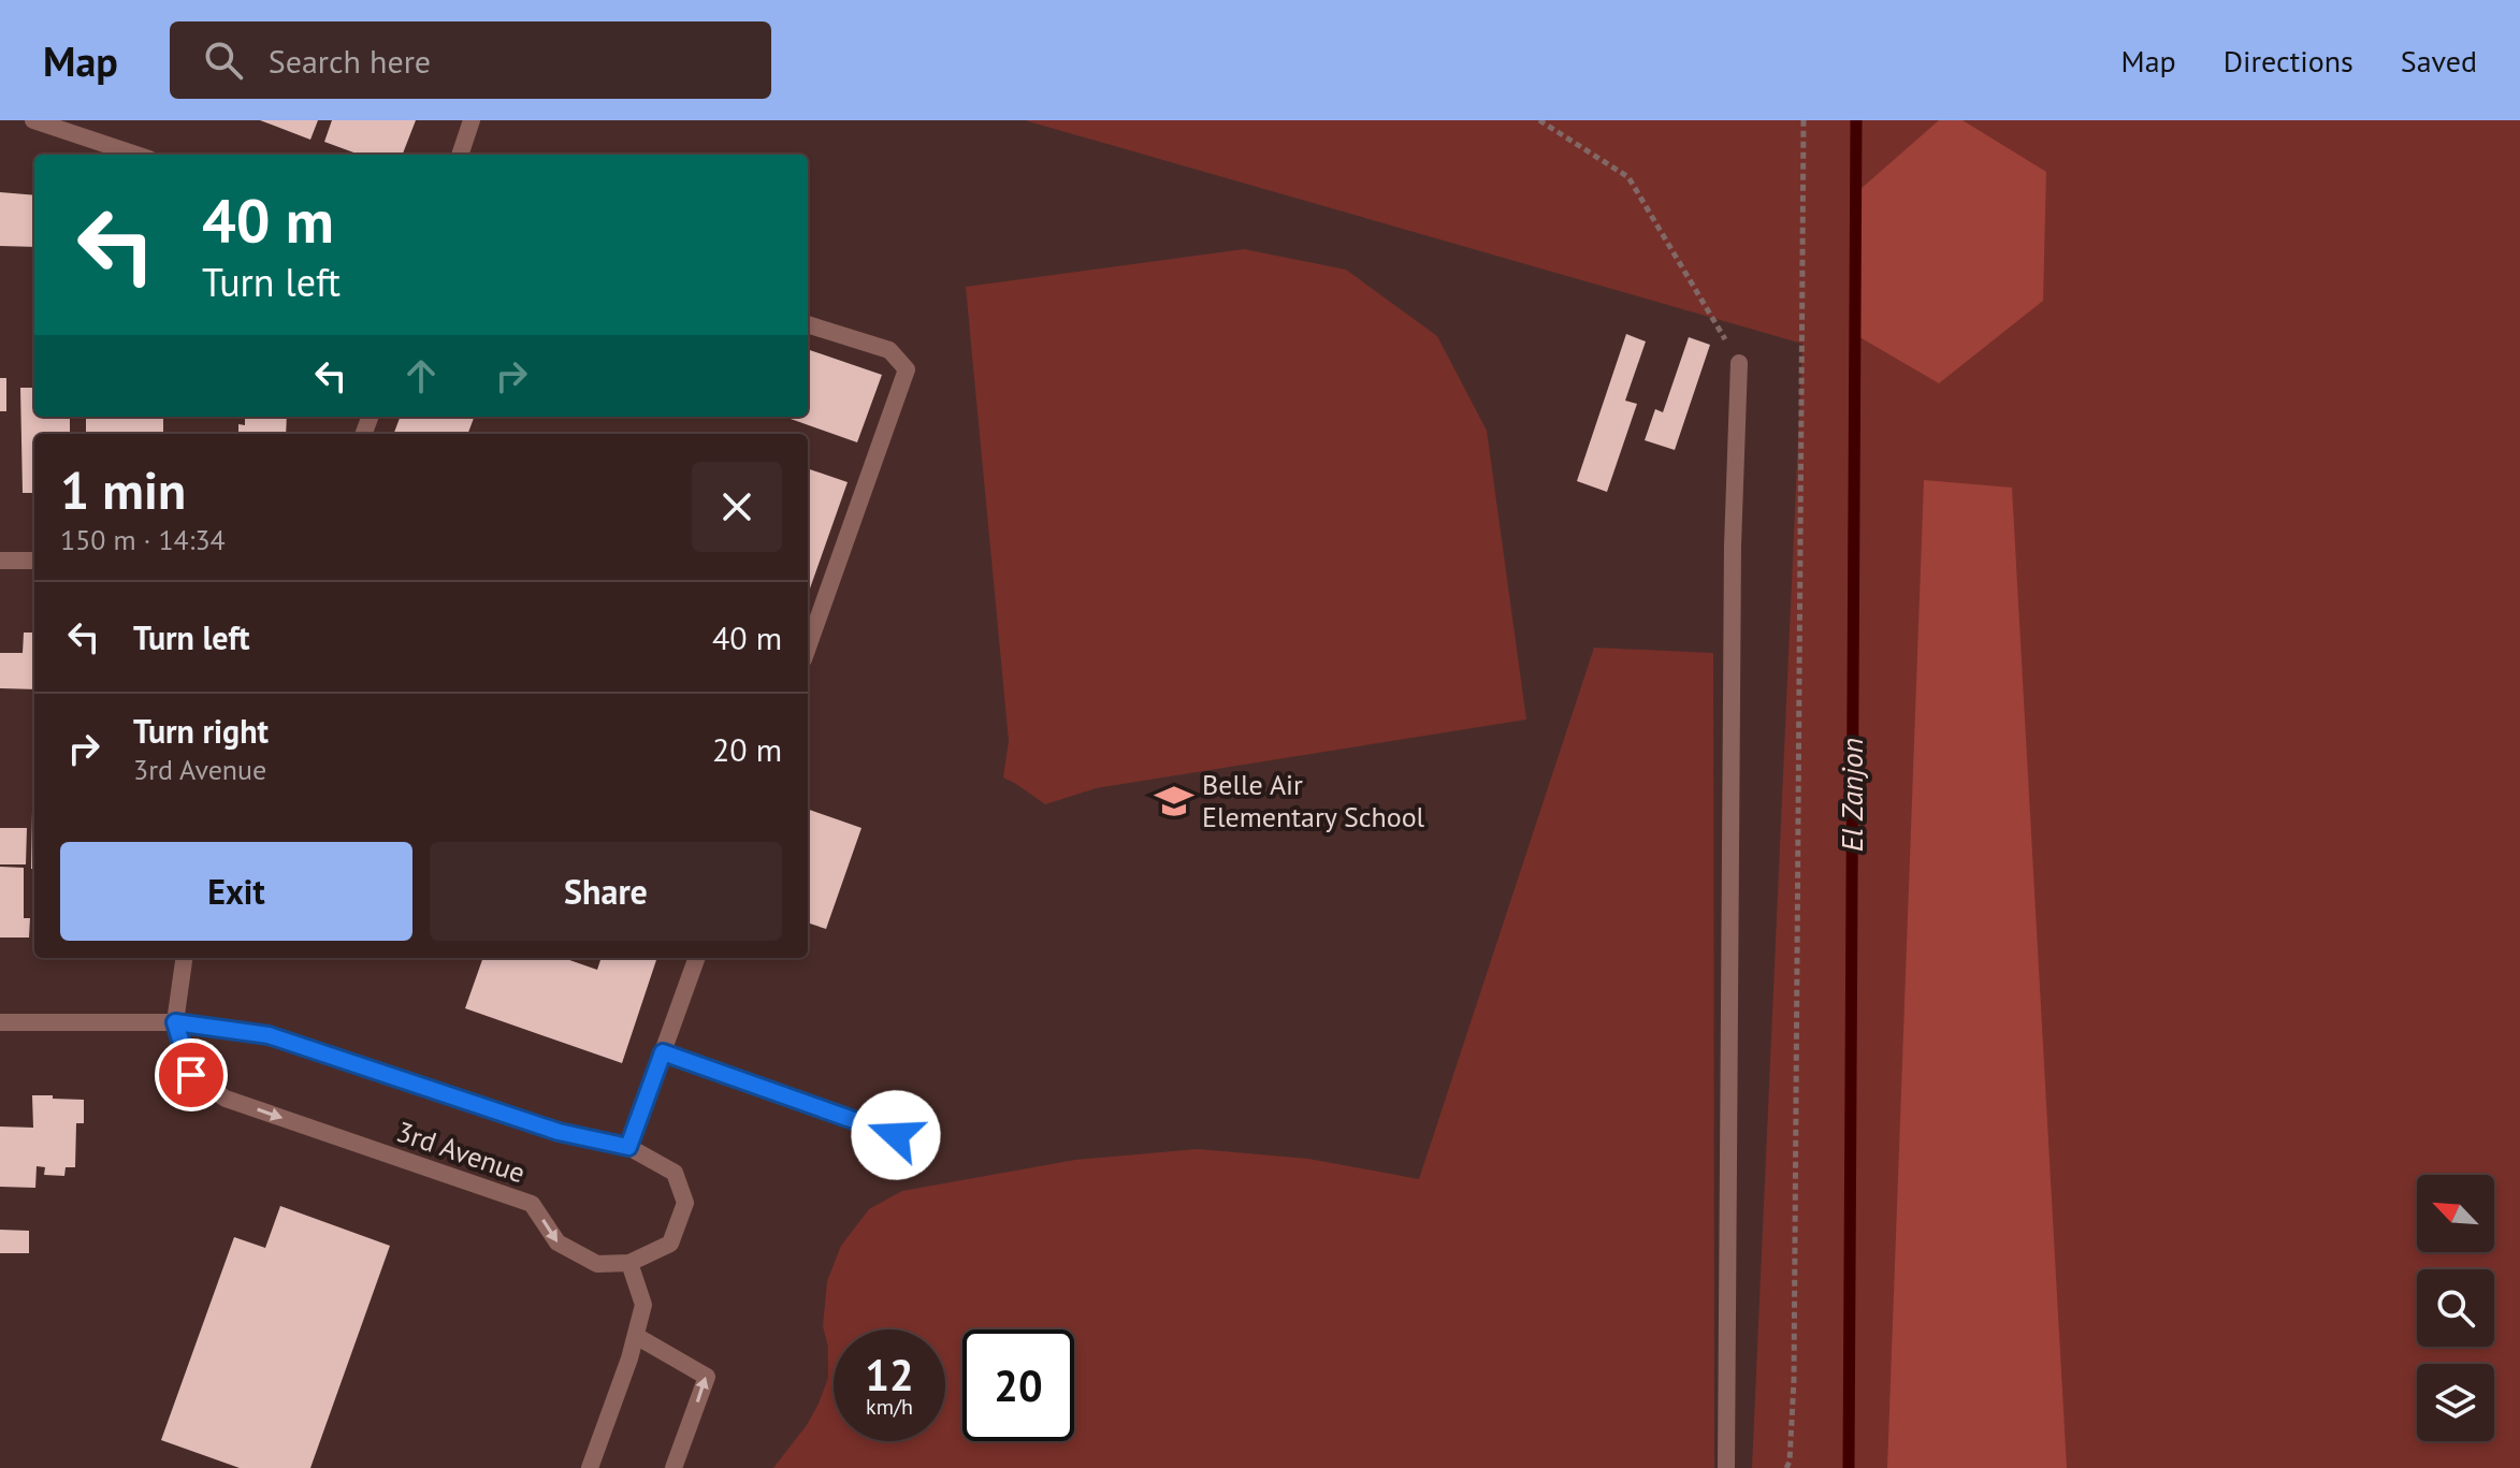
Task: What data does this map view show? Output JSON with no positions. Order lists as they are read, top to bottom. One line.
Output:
{"streets":{"street":["3rd Avenue"]},"water":["El Zanjon"],"places":{"school or university":["Belle Air Elementary School"]},"north":"top left","page":{"header":"Map","search":"Search here","nav":["Map","Directions","Saved"],"turn":["40 m","Turn left"],"heading":["1 min","150 m · 14:34"],"list":[{"name":"Turn left","value":"40 m"},{"name":"Turn right","note":"3rd Avenue","value":"20 m"}],"buttons":["Exit","Share"],"speed":"12 km/h","limit":"20"}}
